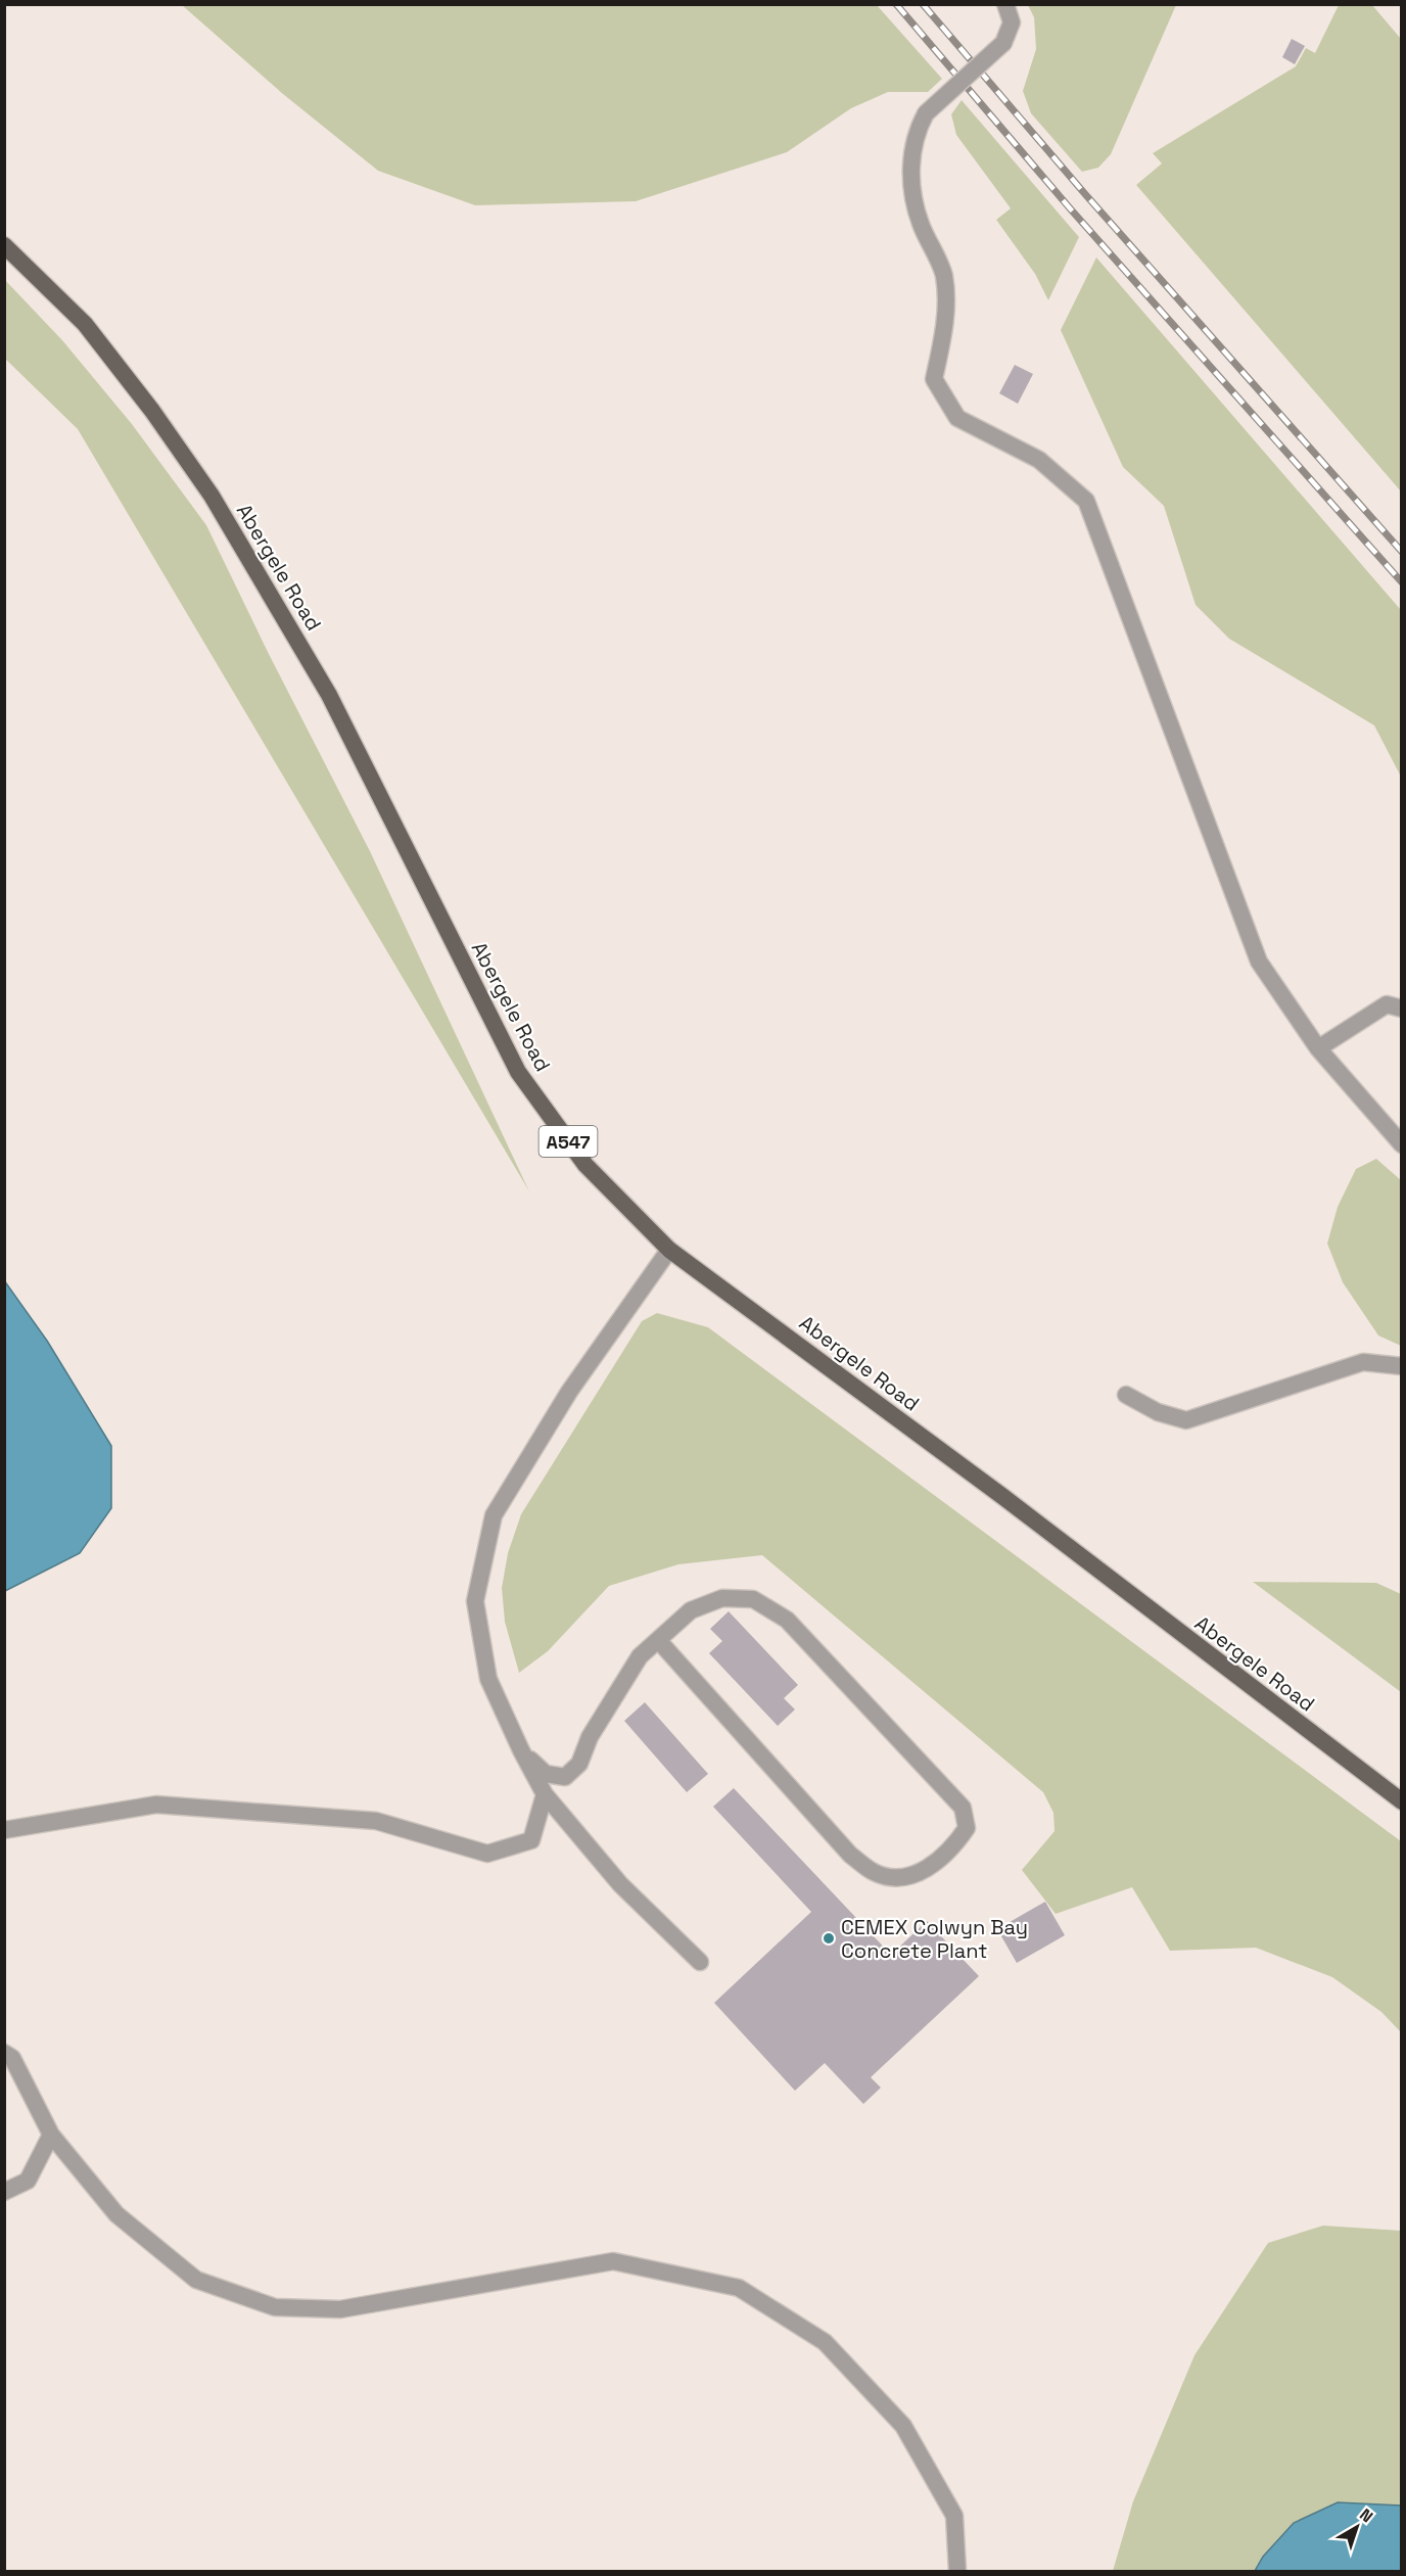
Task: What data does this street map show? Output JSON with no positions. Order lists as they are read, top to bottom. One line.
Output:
{"streets":{"main road":["Abergele Road","A547"]},"places":["CEMEX Colwyn Bay Concrete Plant"],"north":"top right"}
